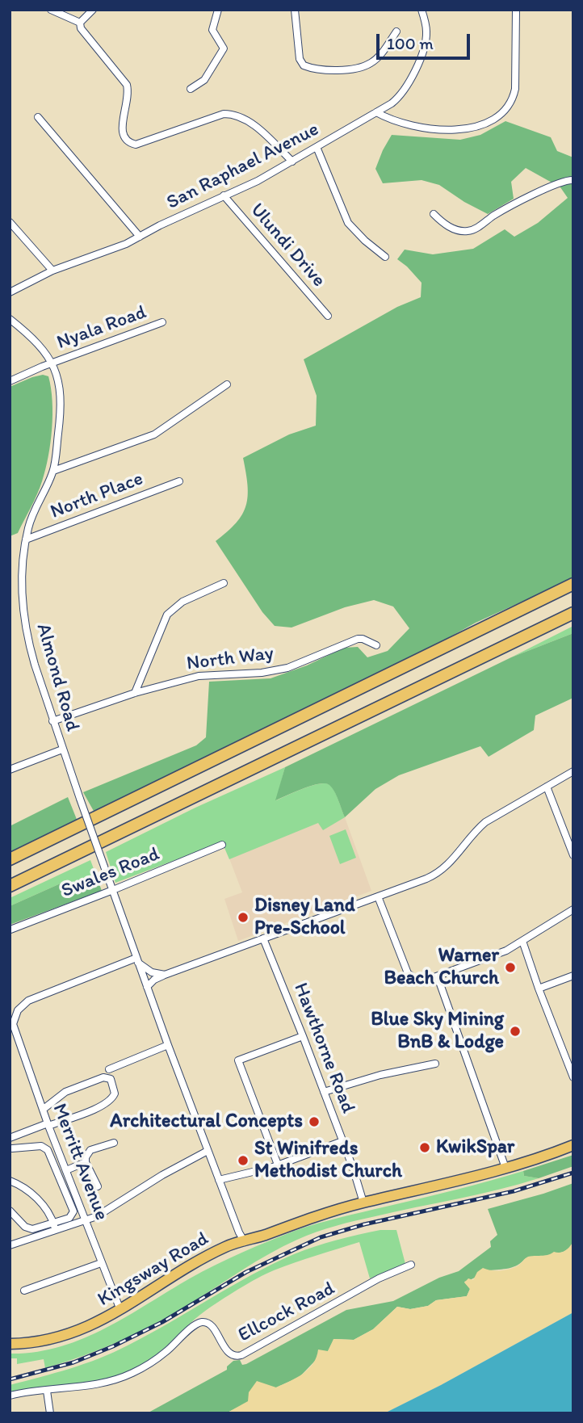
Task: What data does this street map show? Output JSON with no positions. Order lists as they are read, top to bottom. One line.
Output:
{"streets":{"main road":["Kingsway Road"],"street":["San Raphael Avenue","Ulundi Drive","Nyala Road","North Place","North Way","Almond Road","Swales Road","Hawthorne Road","Merritt Avenue","Ellcock Road"]},"crossings":[["San Raphael Avenue","Ulundi Drive"],["Nyala Road","Almond Road"],["North Place","Almond Road"],["North Way","Almond Road"],["Almond Road","Swales Road"],["Almond Road","Kingsway Road"],["Hawthorne Road","Kingsway Road"],["Merritt Avenue","Kingsway Road"]],"places":["Disney Land Pre-School","Warner Beach Church","Blue Sky Mining BnB & Lodge","Architectural Concepts","KwikSpar","St Winifreds Methodist Church"],"scale_bar":"100 m"}
